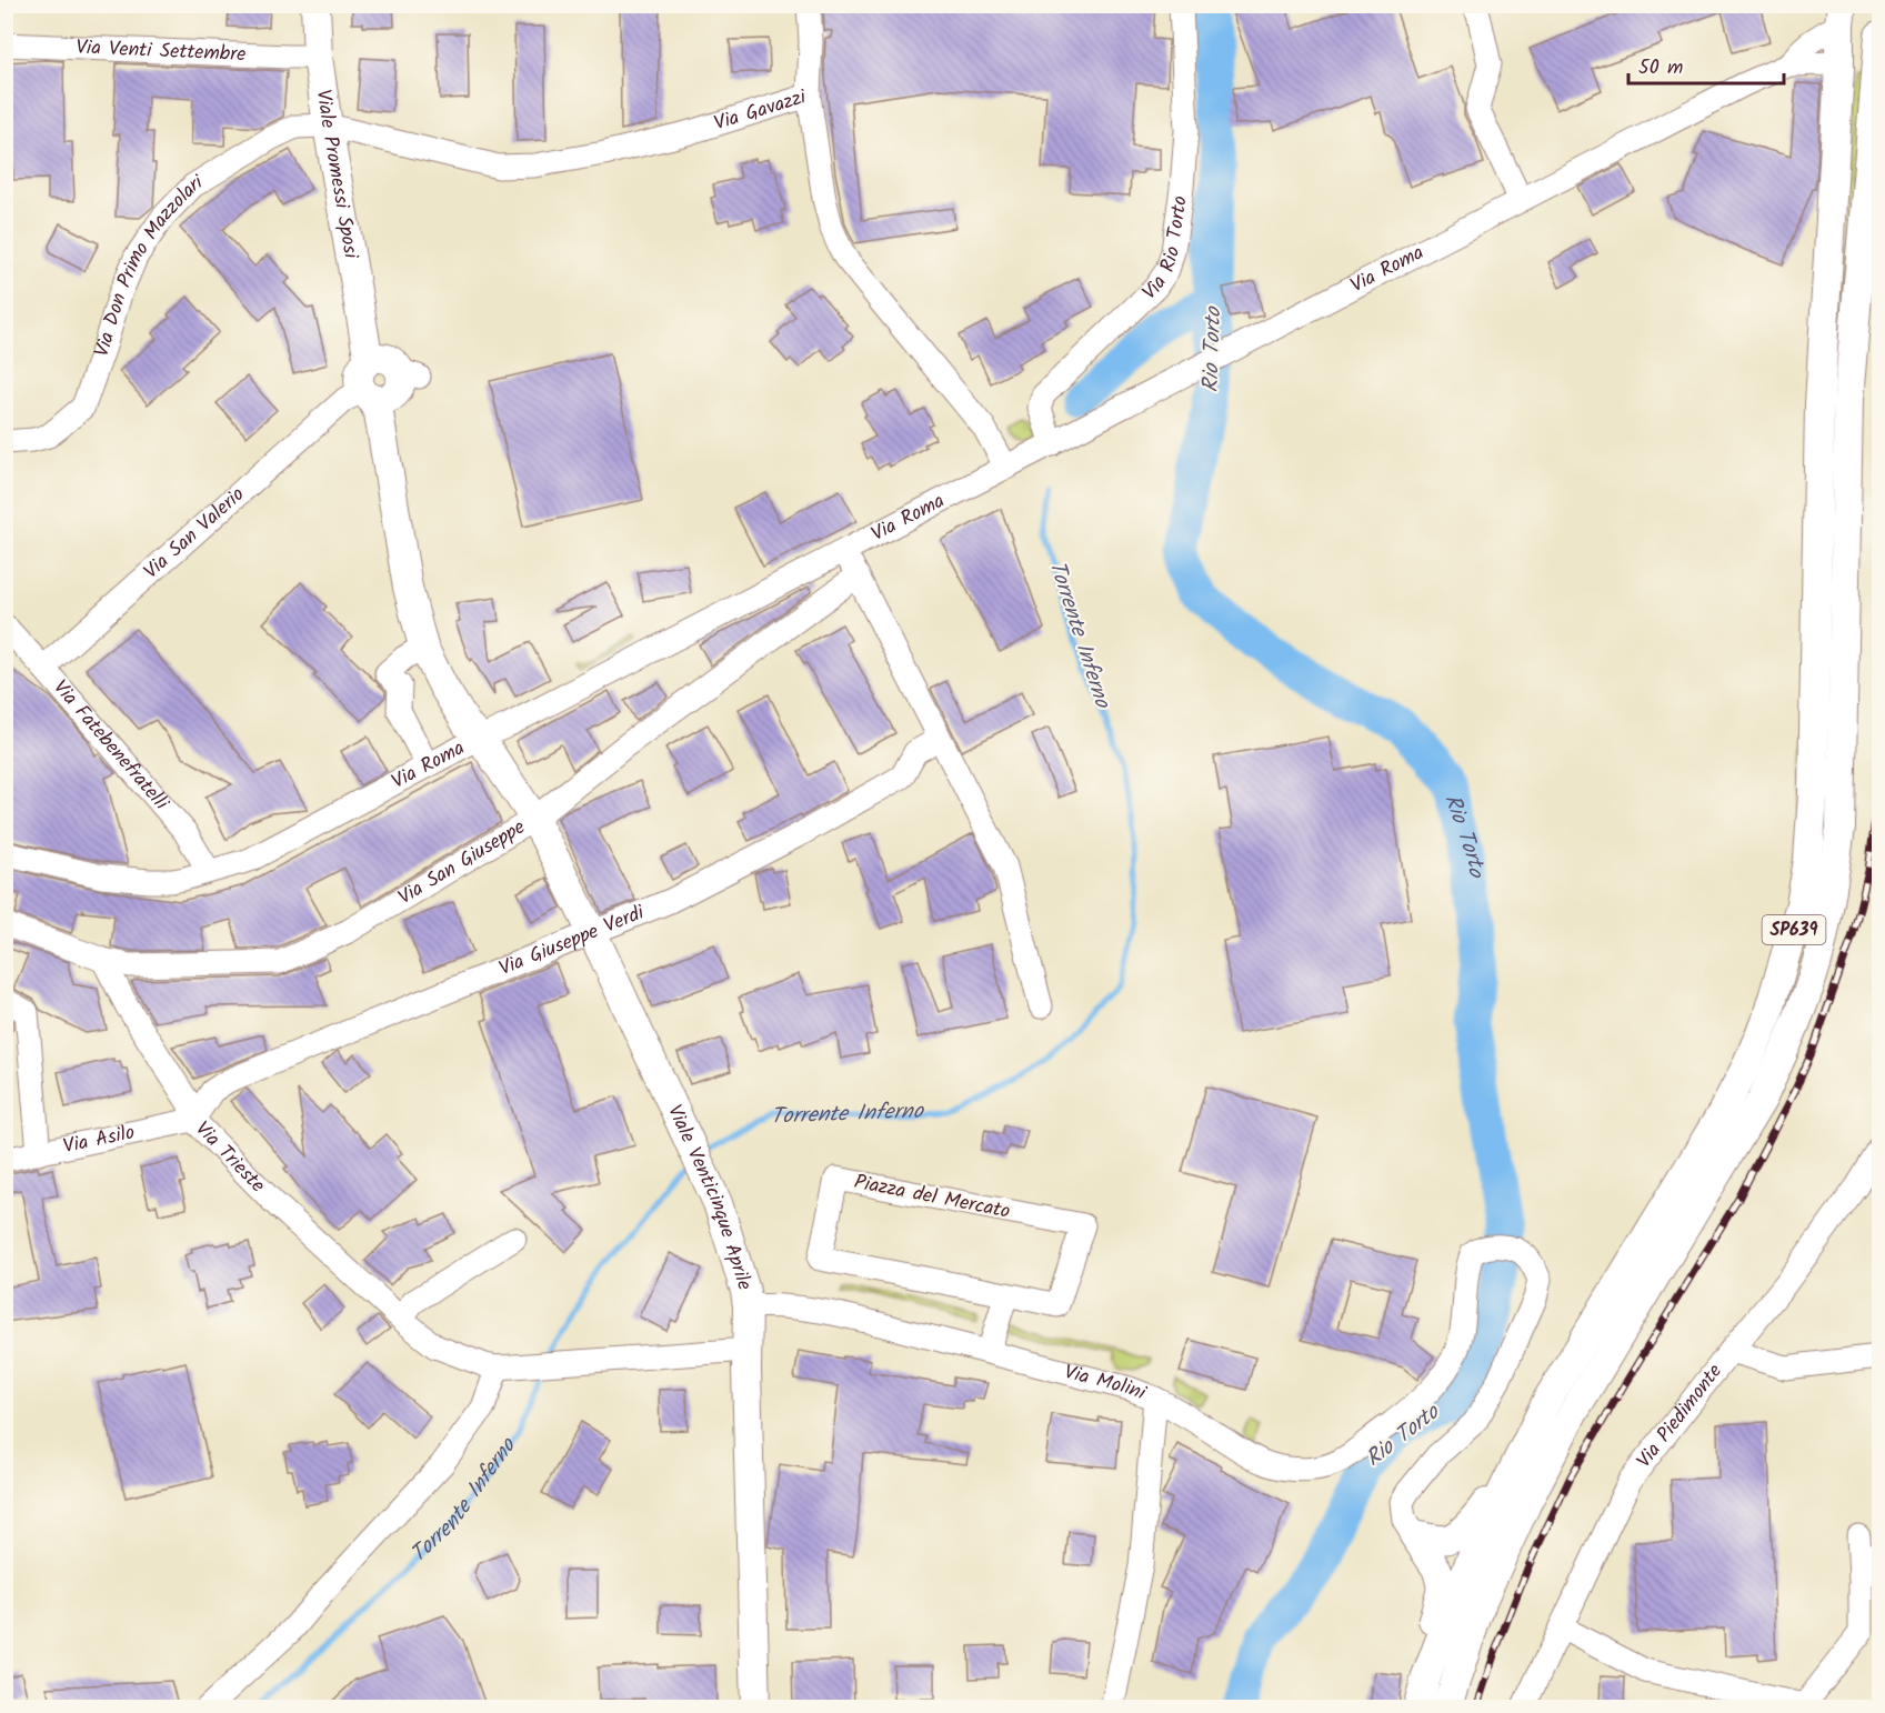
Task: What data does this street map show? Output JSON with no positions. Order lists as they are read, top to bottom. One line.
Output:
{"streets":{"main road":["Viale Promessi Sposi","SP639","Viale Venticinque Aprile"],"street":["Via Venti Settembre","Via Gavazzi","Via Rio Torto","Via Roma","Via Don Primo Mazzolari","Via San Valerio","Via Fatebenefratelli","Via San Giuseppe","Via Giuseppe Verdi","Via Asilo","Via Trieste","Piazza del Mercato","Via Molini","Via Piedimonte"]},"crossings":[["Via Venti Settembre","Viale Promessi Sposi"],["Via Gavazzi","Viale Promessi Sposi"],["Via Gavazzi","Via Roma"],["Via Gavazzi","Via Don Primo Mazzolari"],["Viale Promessi Sposi","Via Roma"],["Viale Promessi Sposi","Via Don Primo Mazzolari"],["Viale Promessi Sposi","Via San Valerio"],["Viale Promessi Sposi","Viale Venticinque Aprile"],["Via Rio Torto","Via Roma"],["Via Roma","Via Fatebenefratelli"],["Via Roma","SP639"],["Via Roma","Viale Venticinque Aprile"],["Via San Valerio","Via Fatebenefratelli"],["Via San Giuseppe","Via Trieste"],["Via San Giuseppe","Viale Venticinque Aprile"],["Via Giuseppe Verdi","Via Asilo"],["Via Giuseppe Verdi","Via Trieste"],["Via Giuseppe Verdi","Viale Venticinque Aprile"],["Via Asilo","Via Trieste"],["Viale Venticinque Aprile","Via Molini"]],"water":["Rio Torto","Torrente Inferno"],"scale_bar":"50 m"}
